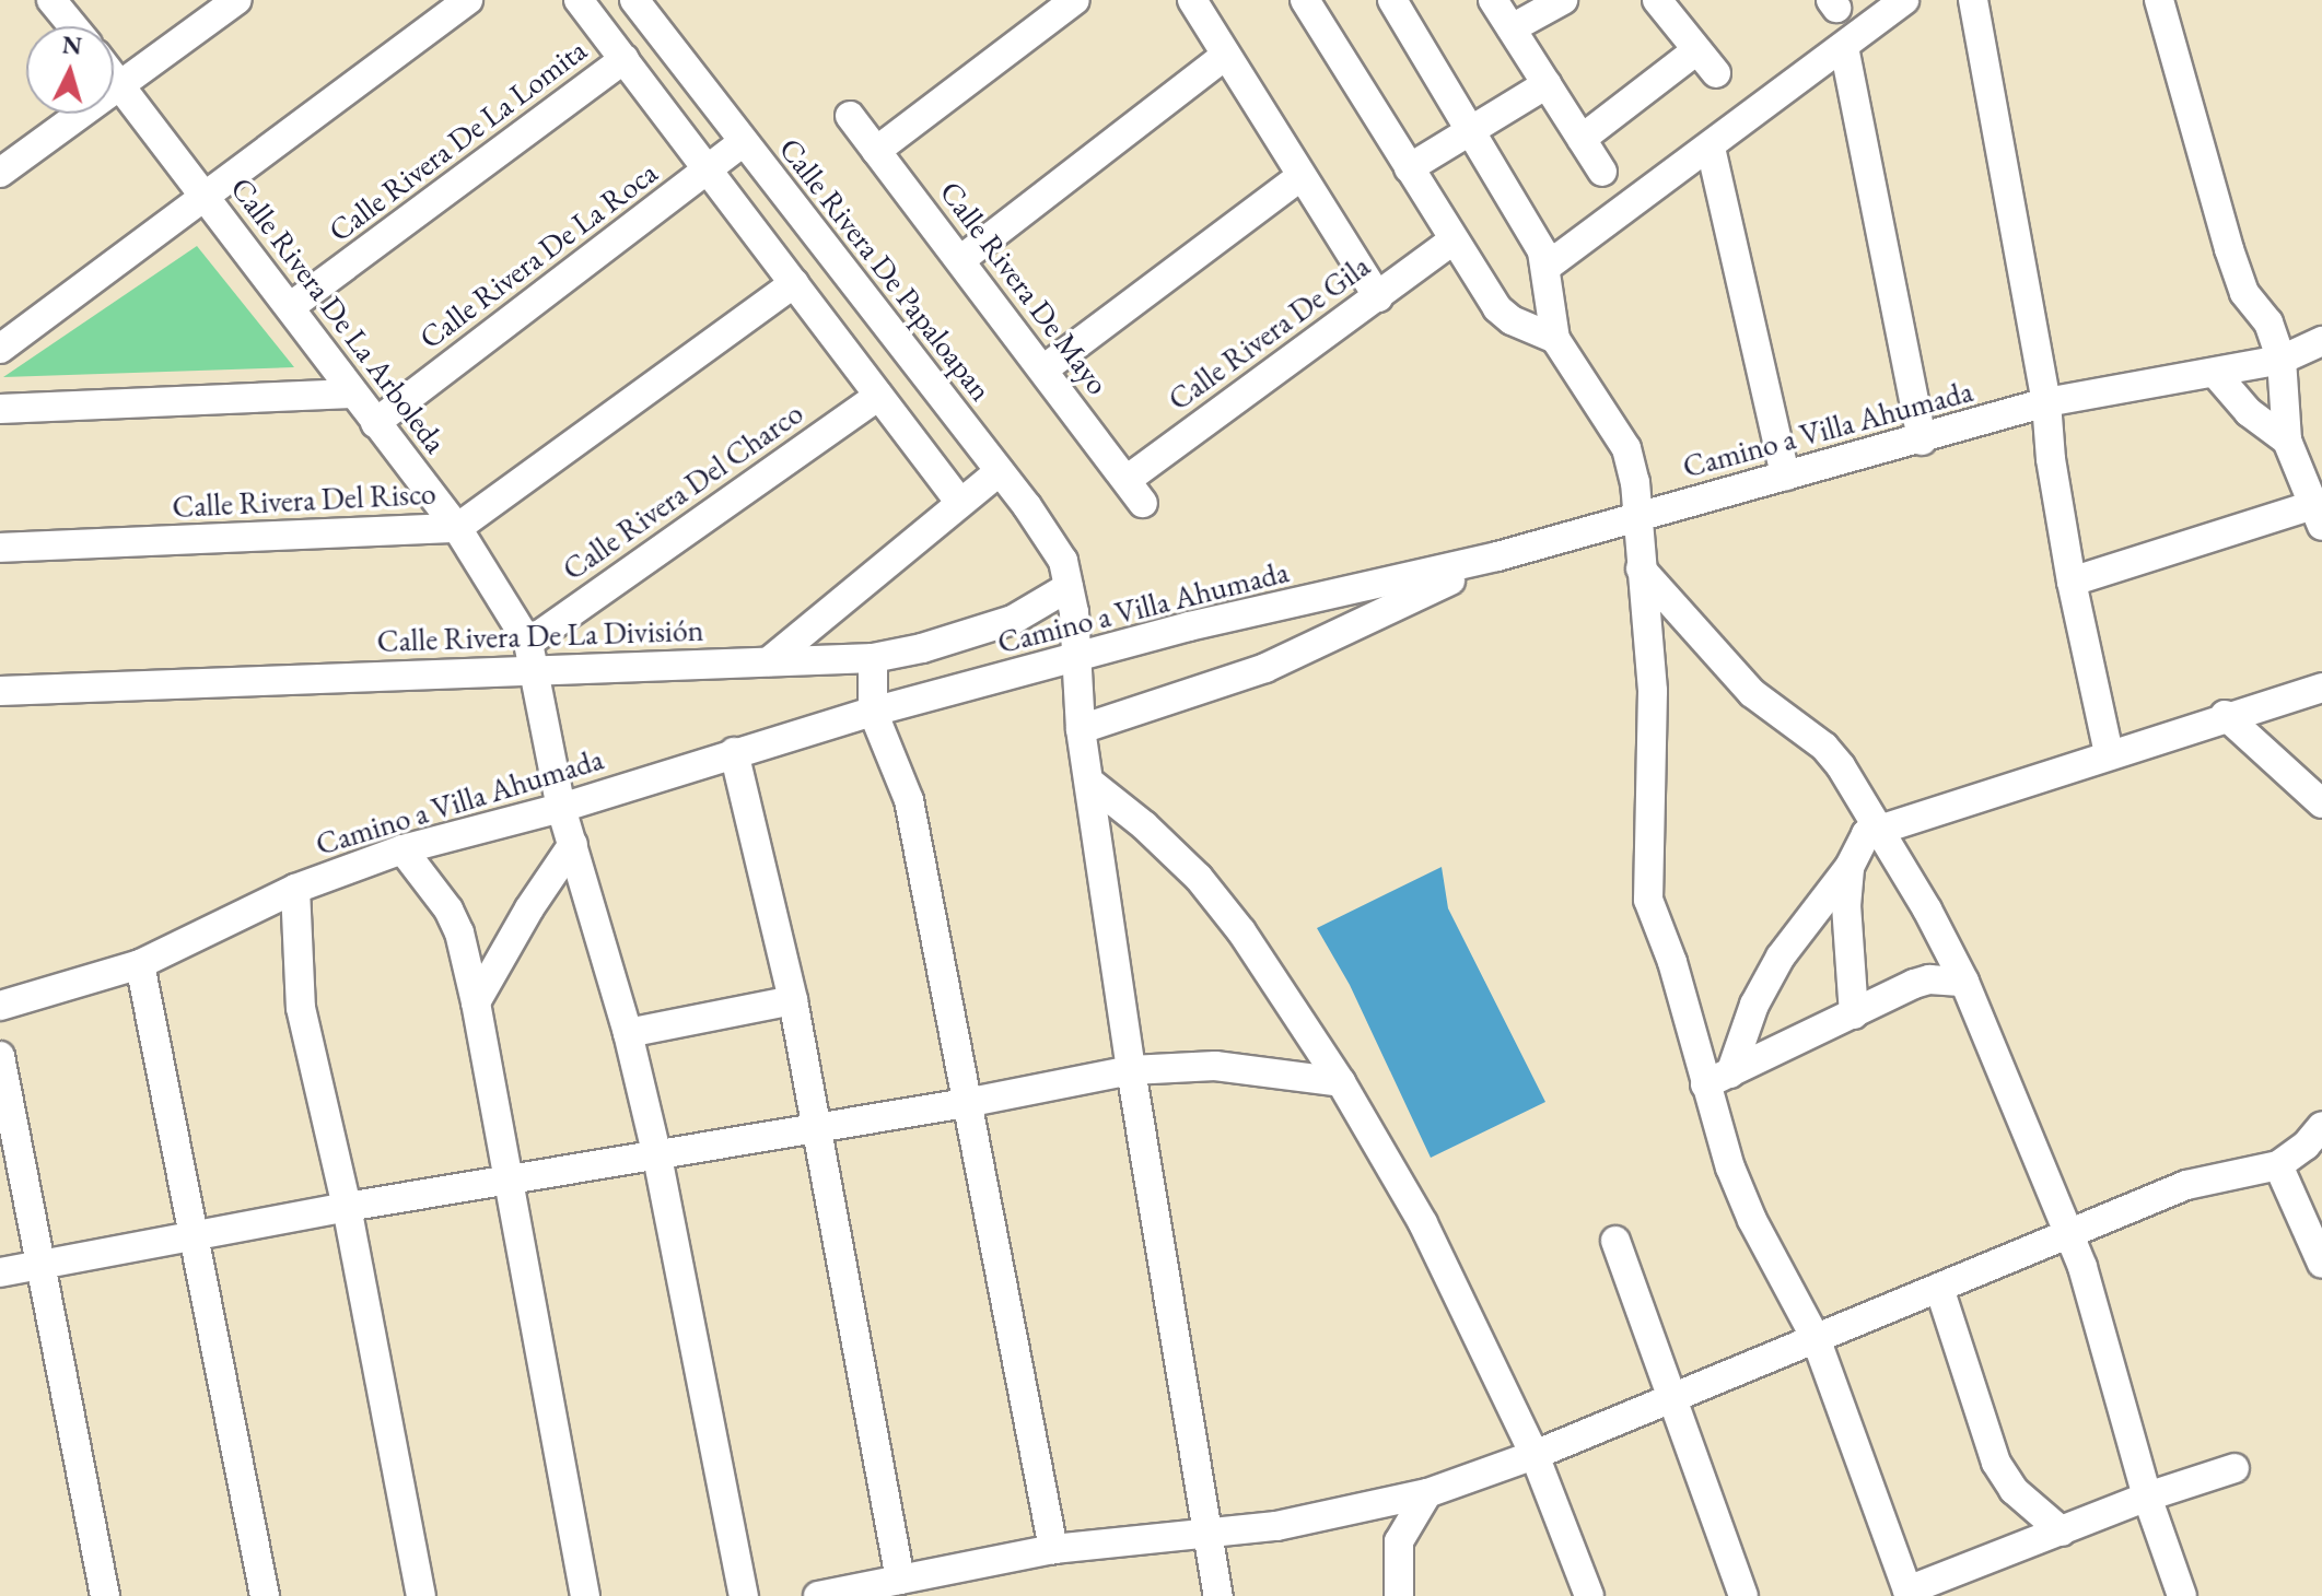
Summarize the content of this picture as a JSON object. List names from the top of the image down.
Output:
{
  "streets": {
    "street": [
      "Calle Rivera De La Lomita",
      "Calle Rivera De La Roca",
      "Calle Rivera De Papaloapan",
      "Calle Rivera De Mayo",
      "Calle Rivera De La Arboleda",
      "Calle Rivera De Gila",
      "Camino a Villa Ahumada",
      "Calle Rivera Del Charco",
      "Calle Rivera Del Risco",
      "Calle Rivera De La División"
    ]
  },
  "crossings": [
    ["Calle Rivera De La Lomita", "Calle Rivera De La Arboleda"],
    ["Calle Rivera De La Roca", "Calle Rivera De Papaloapan"],
    ["Calle Rivera De La Roca", "Calle Rivera De La Arboleda"],
    ["Calle Rivera De Papaloapan", "Camino a Villa Ahumada"],
    ["Calle Rivera De Papaloapan", "Calle Rivera De La División"],
    ["Calle Rivera De Mayo", "Calle Rivera De Gila"],
    ["Calle Rivera De La Arboleda", "Camino a Villa Ahumada"],
    ["Calle Rivera De La Arboleda", "Calle Rivera Del Charco"],
    ["Calle Rivera De La Arboleda", "Calle Rivera Del Risco"],
    ["Calle Rivera De La Arboleda", "Calle Rivera De La División"]
  ],
  "north": "top"
}
